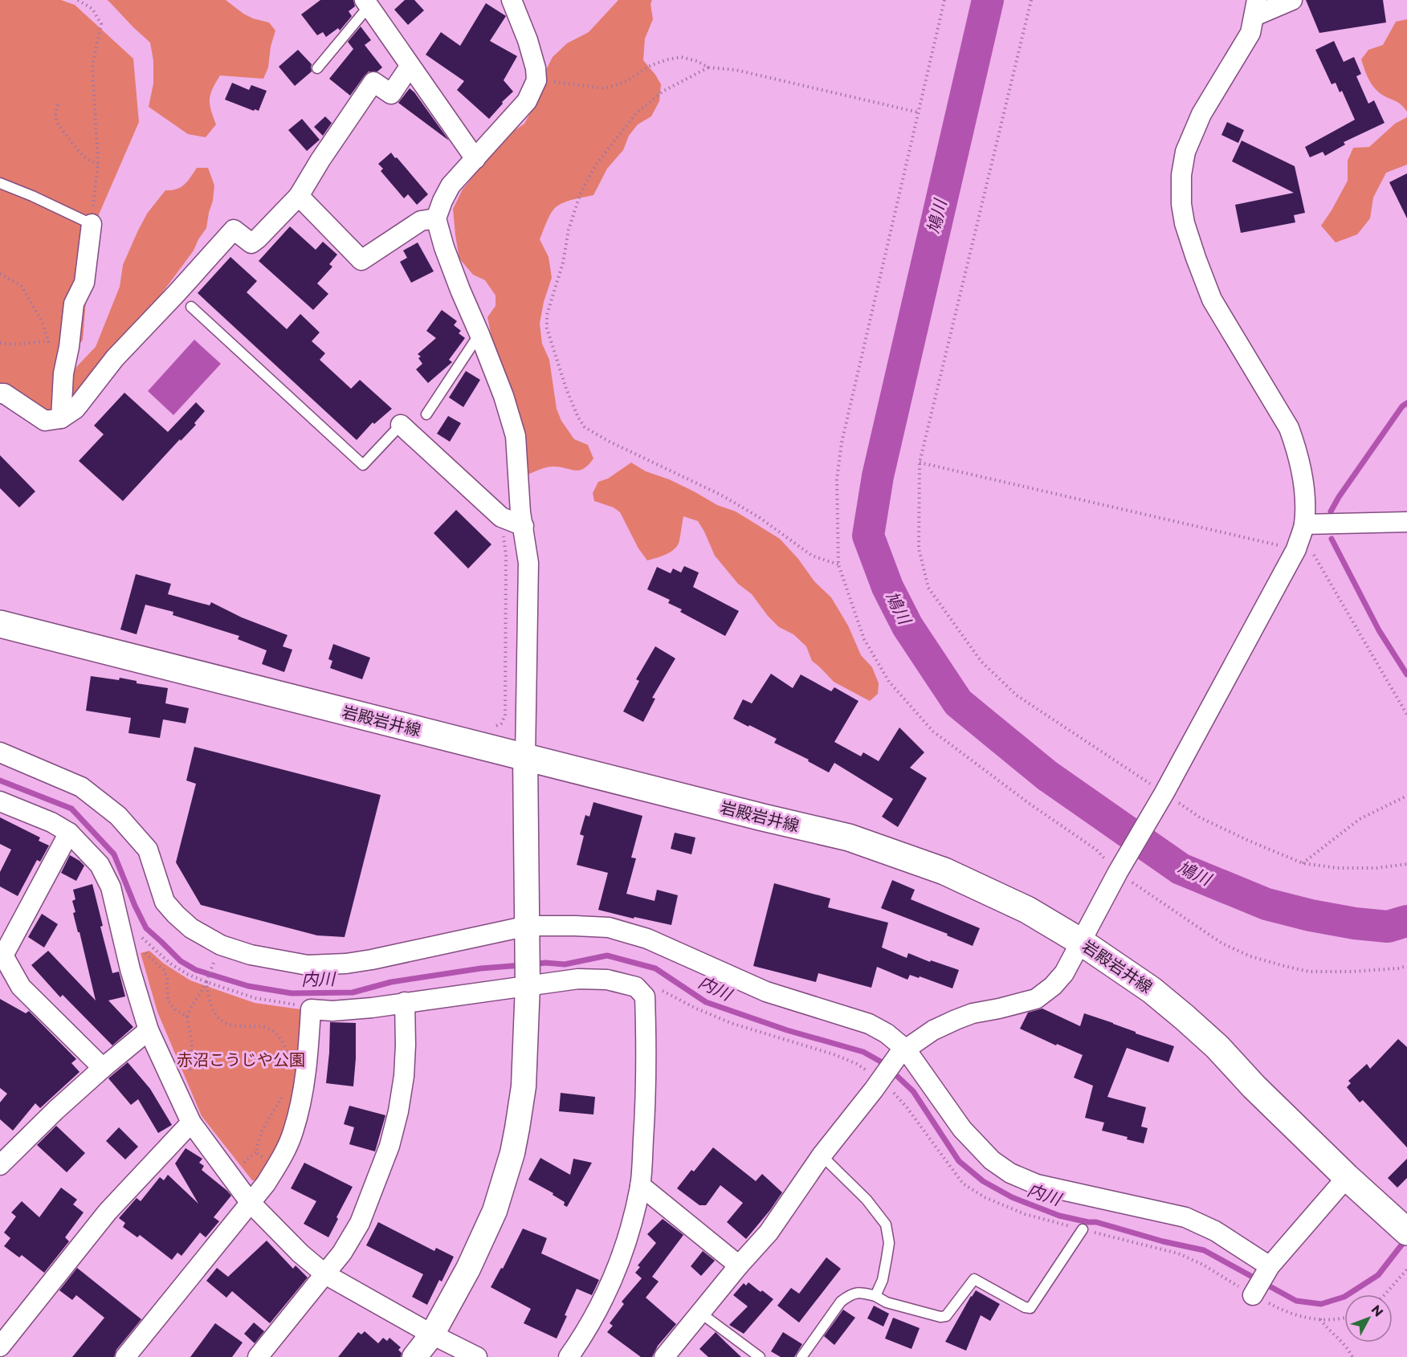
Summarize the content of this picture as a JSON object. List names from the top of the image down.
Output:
{
  "streets": {
    "main road": ["岩殿岩井線"]
  },
  "water": ["鳩川", "内川"],
  "parks": ["赤沼こうじや公園"],
  "north": "top right"
}
